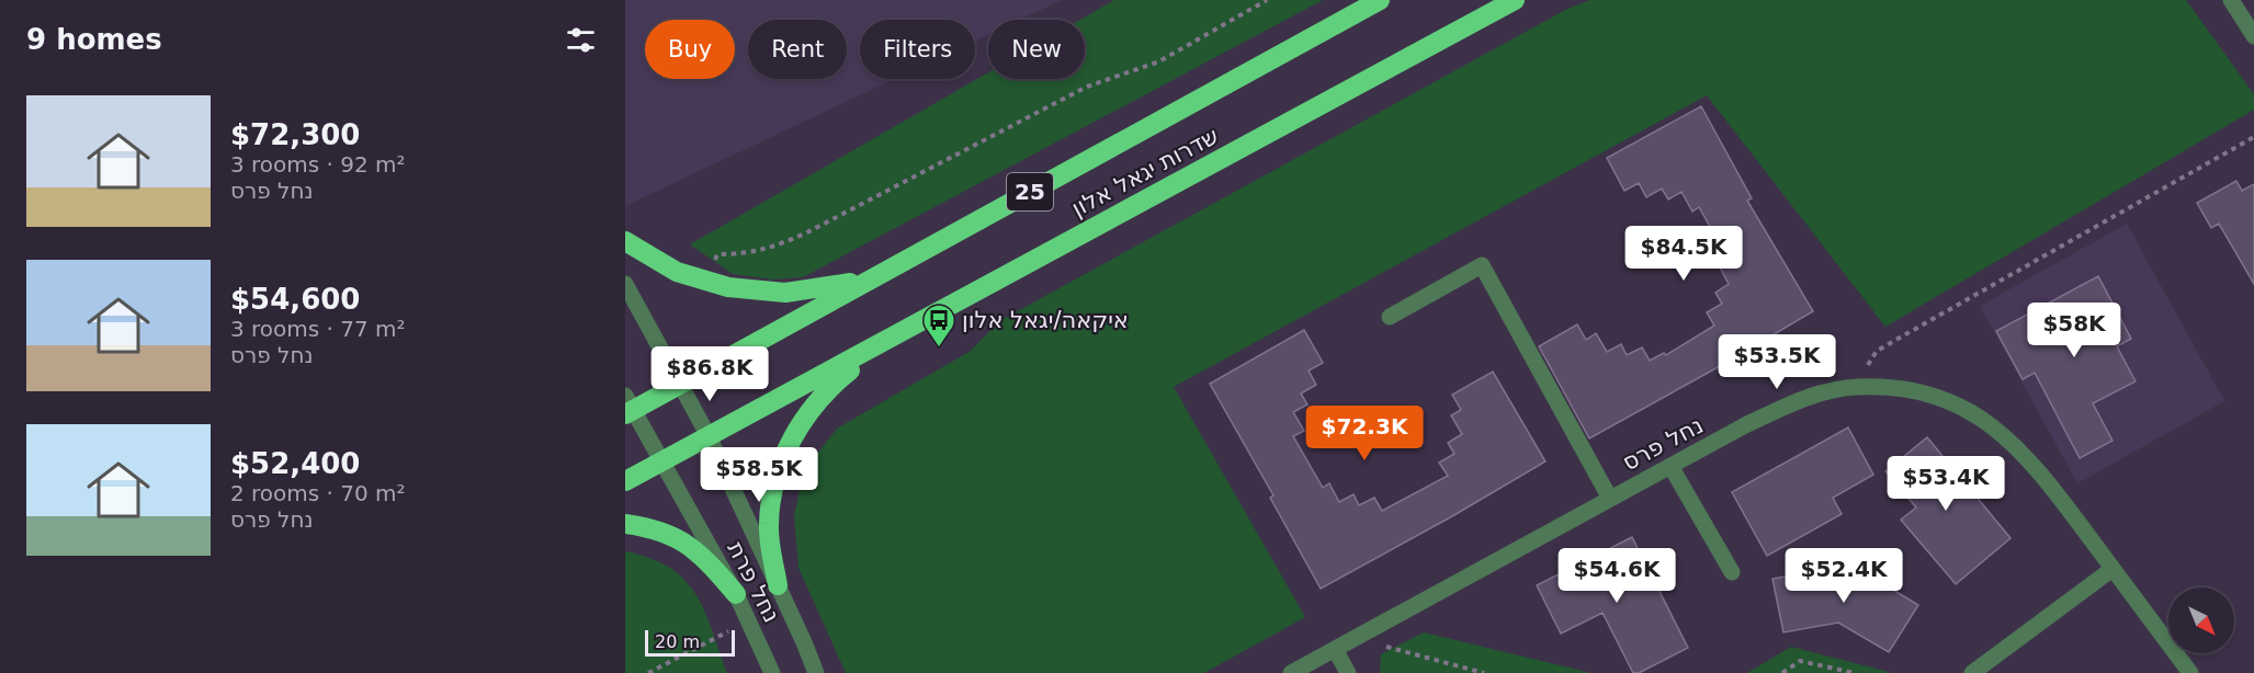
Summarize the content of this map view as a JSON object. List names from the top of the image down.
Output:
{
  "streets": {
    "highway": ["שדרות יגאל אלון", "25"],
    "street": ["נחל פרס", "נחל פרת"]
  },
  "crossings": [
    ["שדרות יגאל אלון", "נחל פרת"]
  ],
  "places": {
    "bus stop": ["איקאה/יגאל אלון"]
  },
  "scale_bar": "20 m",
  "north": "bottom right",
  "page": {
    "heading": "9 homes",
    "chip": [
      "Buy",
      "Rent",
      "Filters",
      "New"
    ],
    "list": [
      {
        "name": "$72,300",
        "note": "3 rooms · 92 m² · נחל פרס"
      },
      {
        "name": "$54,600",
        "note": "3 rooms · 77 m² · נחל פרס"
      },
      {
        "name": "$52,400",
        "note": "2 rooms · 70 m² · נחל פרס"
      }
    ],
    "price": [
      "$84.5K",
      "$58K",
      "$53.5K",
      "$86.8K",
      "$72.3K",
      "$58.5K",
      "$53.4K",
      "$54.6K",
      "$52.4K"
    ],
    "scale": "20 m"
  }
}
